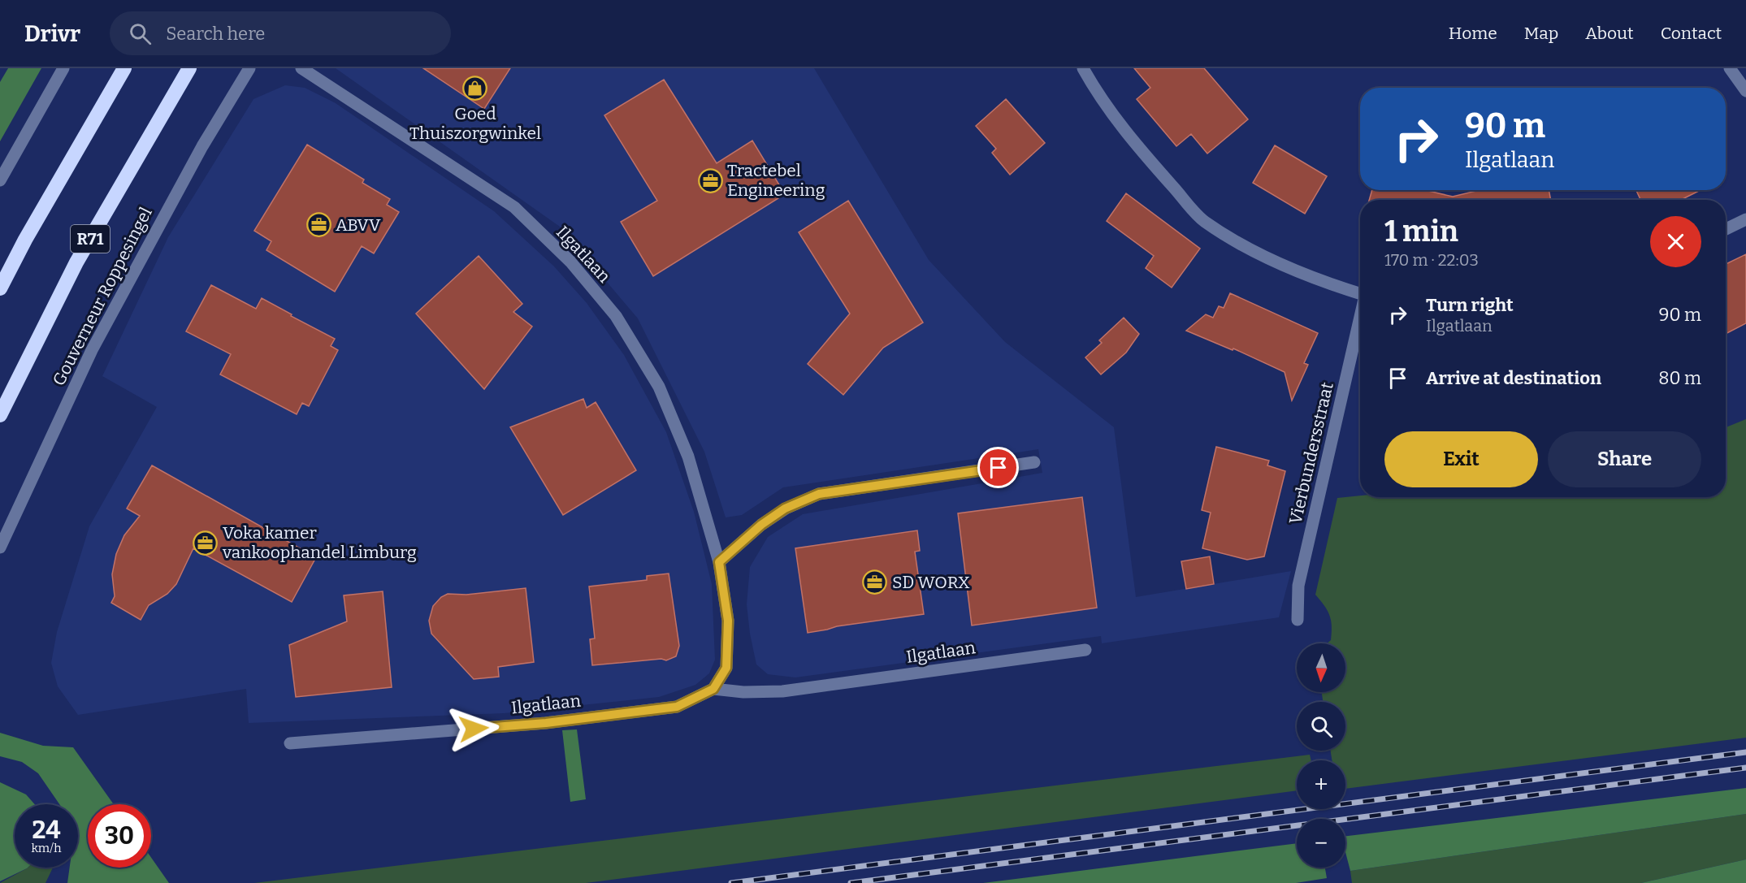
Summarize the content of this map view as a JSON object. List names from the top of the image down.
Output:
{
  "streets": {
    "highway": ["R71", "Gouverneur Roppesingel"],
    "street": ["Ilgatlaan", "Vierbundersstraat"]
  },
  "places": {
    "shop": ["Goed Thuiszorgwinkel"],
    "office": [
      "Tractebel Engineering",
      "ABVV",
      "Voka kamer vankoophandel Limburg",
      "SD WORX"
    ]
  },
  "north": "bottom",
  "page": {
    "header": "Drivr",
    "search": "Search here",
    "nav": [
      "Home",
      "Map",
      "About",
      "Contact"
    ],
    "turn": ["90 m", "Ilgatlaan"],
    "heading": ["1 min", "170 m · 22:03"],
    "list": [
      {
        "name": "Turn right",
        "note": "Ilgatlaan",
        "value": "90 m"
      },
      {
        "name": "Arrive at destination",
        "value": "80 m"
      }
    ],
    "buttons": ["Exit", "Share"],
    "map_buttons": ["+", "−"],
    "speed": "24 km/h",
    "limit": "30"
  }
}
